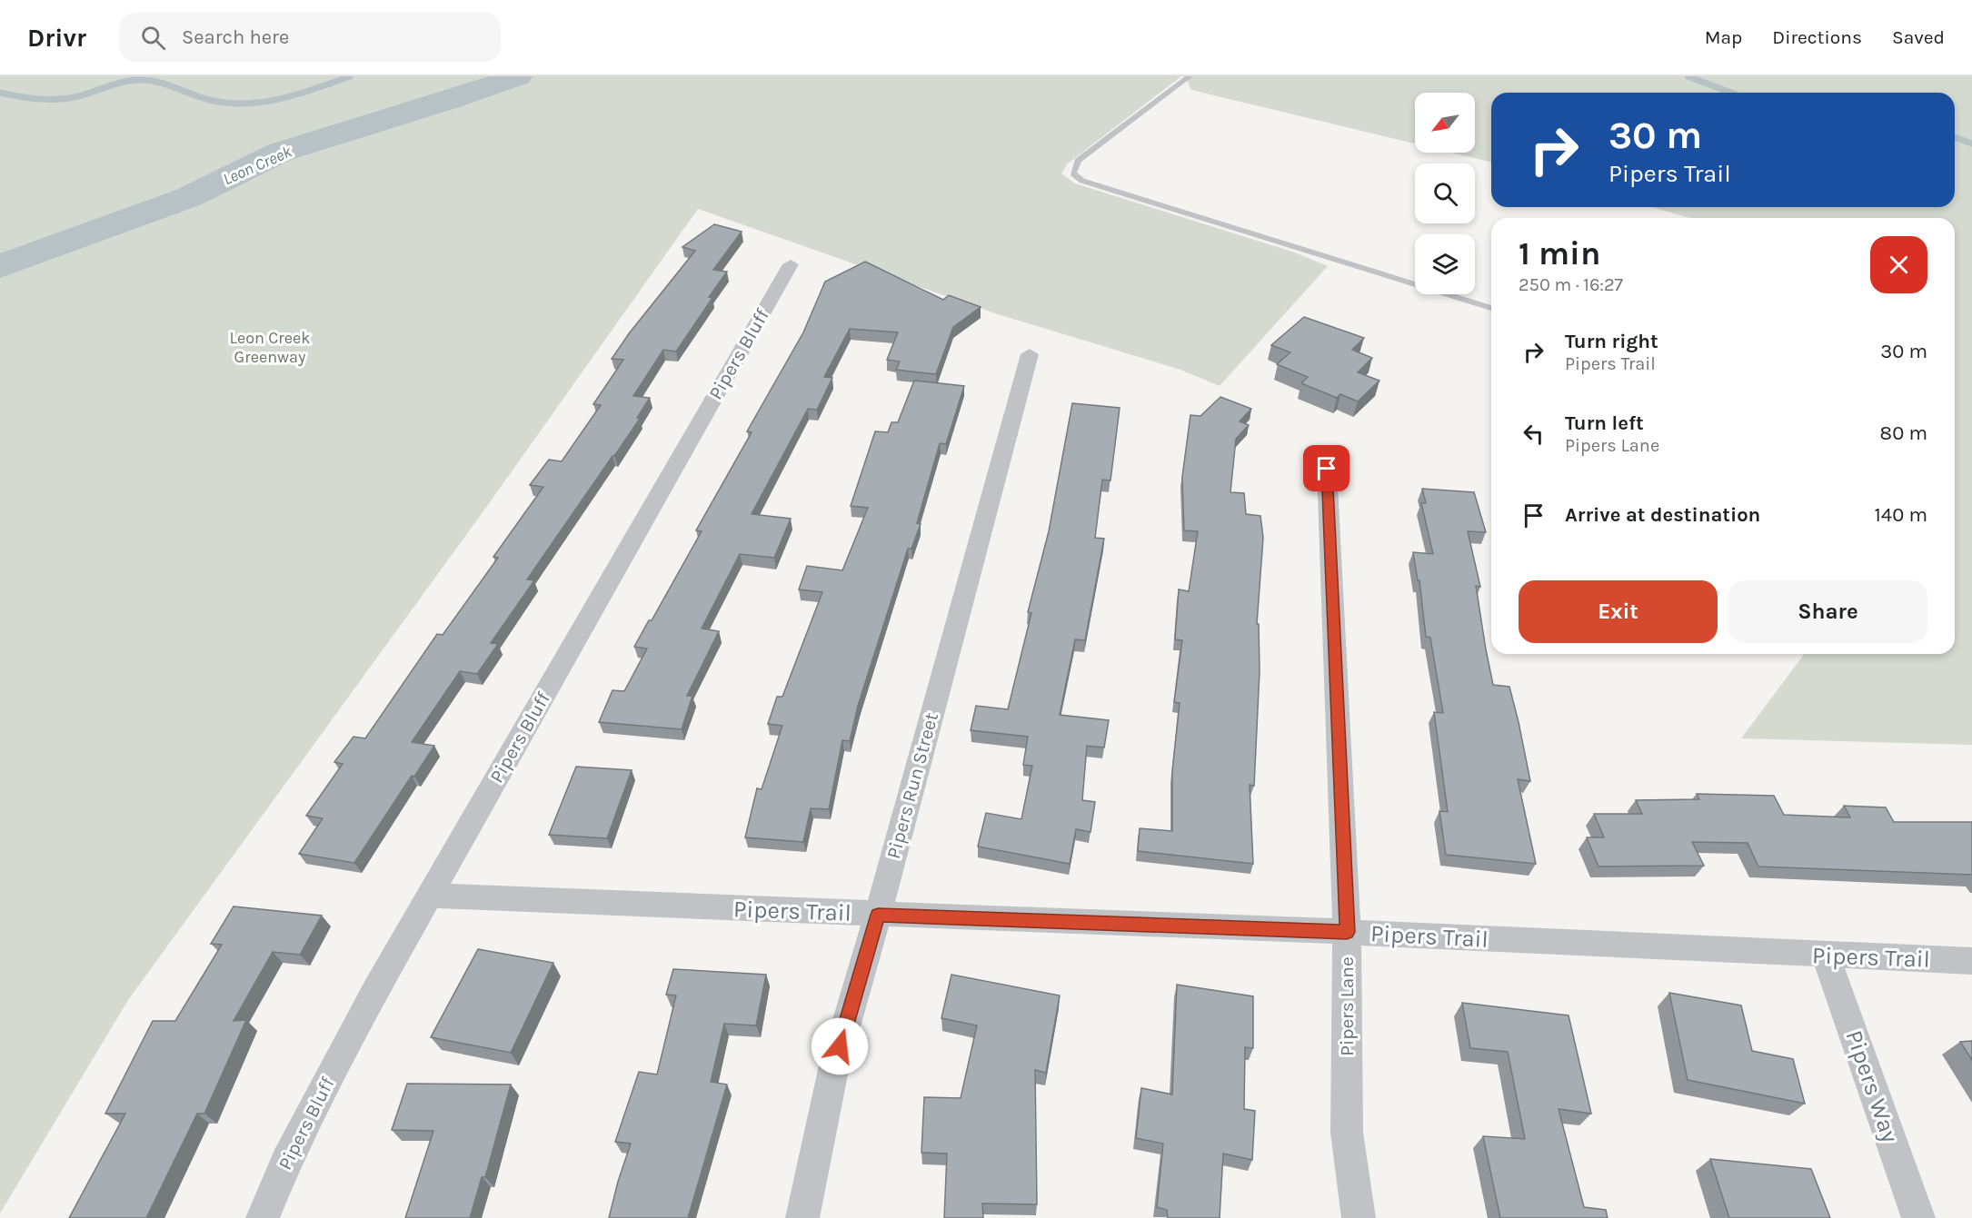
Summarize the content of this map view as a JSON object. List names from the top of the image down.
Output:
{
  "streets": {
    "street": [
      "Pipers Bluff",
      "Pipers Run Street",
      "Pipers Trail",
      "Pipers Lane",
      "Pipers Way"
    ]
  },
  "crossings": [
    ["Pipers Bluff", "Pipers Trail"],
    ["Pipers Run Street", "Pipers Trail"],
    ["Pipers Trail", "Pipers Lane"],
    ["Pipers Trail", "Pipers Way"]
  ],
  "water": ["Leon Creek"],
  "parks": ["Leon Creek Greenway"],
  "north": "bottom left",
  "page": {
    "header": "Drivr",
    "search": "Search here",
    "nav": ["Map", "Directions", "Saved"],
    "turn": ["30 m", "Pipers Trail"],
    "heading": ["1 min", "250 m · 16:27"],
    "list": [
      {
        "name": "Turn right",
        "note": "Pipers Trail",
        "value": "30 m"
      },
      {
        "name": "Turn left",
        "note": "Pipers Lane",
        "value": "80 m"
      },
      {
        "name": "Arrive at destination",
        "value": "140 m"
      }
    ],
    "buttons": ["Exit", "Share"]
  }
}
